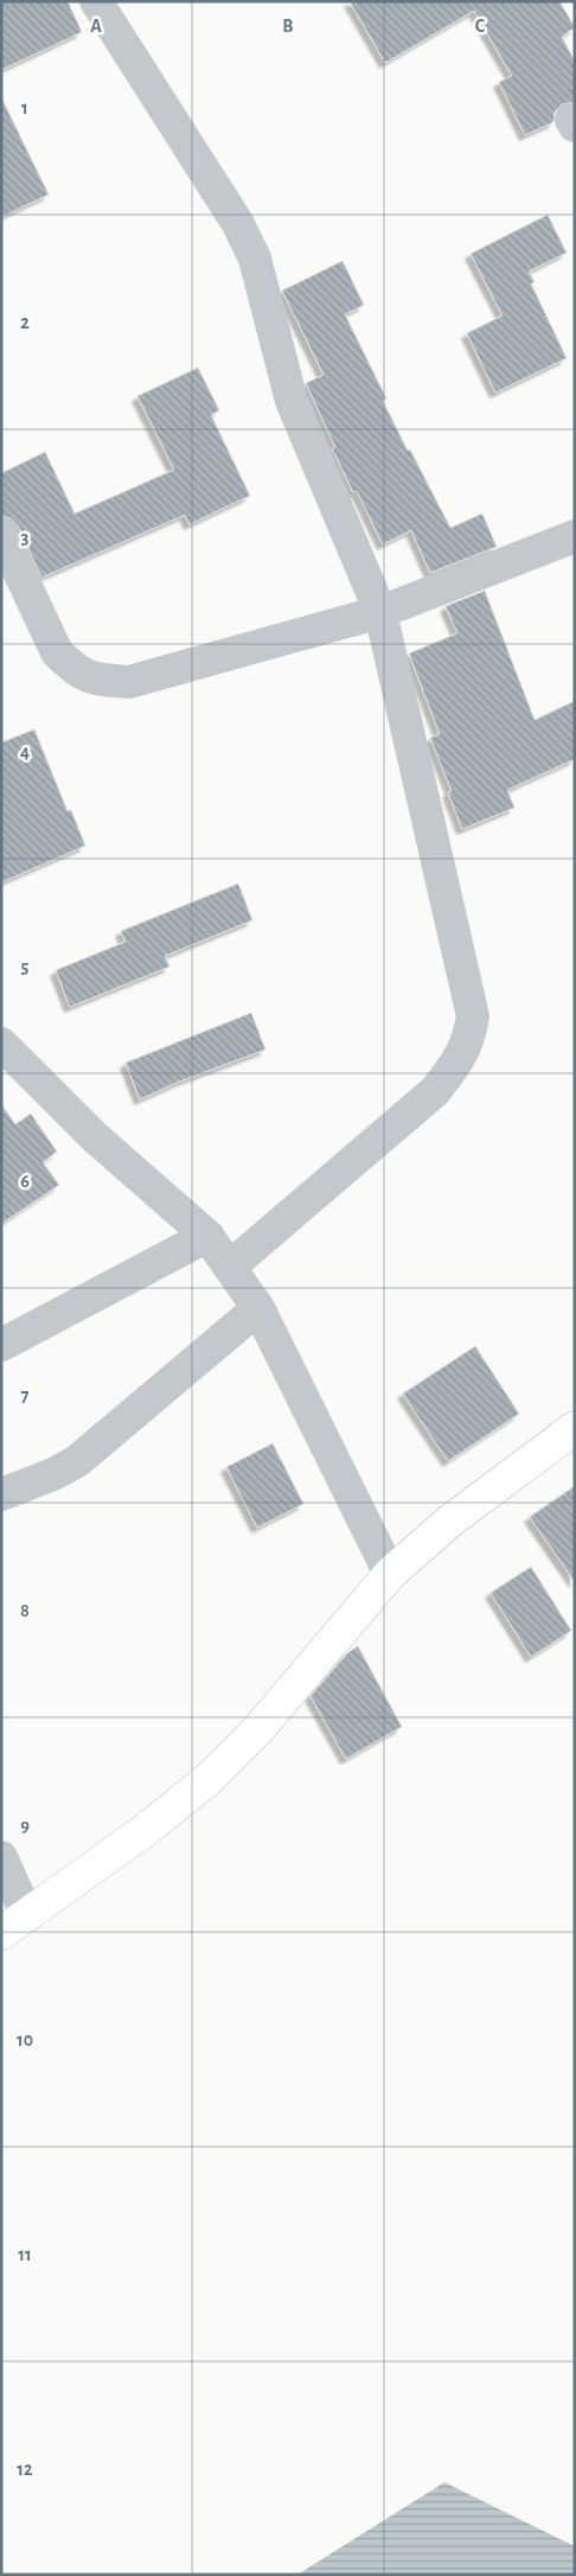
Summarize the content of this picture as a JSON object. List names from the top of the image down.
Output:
{
  "grid": {
    "columns": ["A", "B", "C"],
    "rows": [
      "1",
      "2",
      "3",
      "4",
      "5",
      "6",
      "7",
      "8",
      "9",
      "10",
      "11",
      "12"
    ]
  }
}
